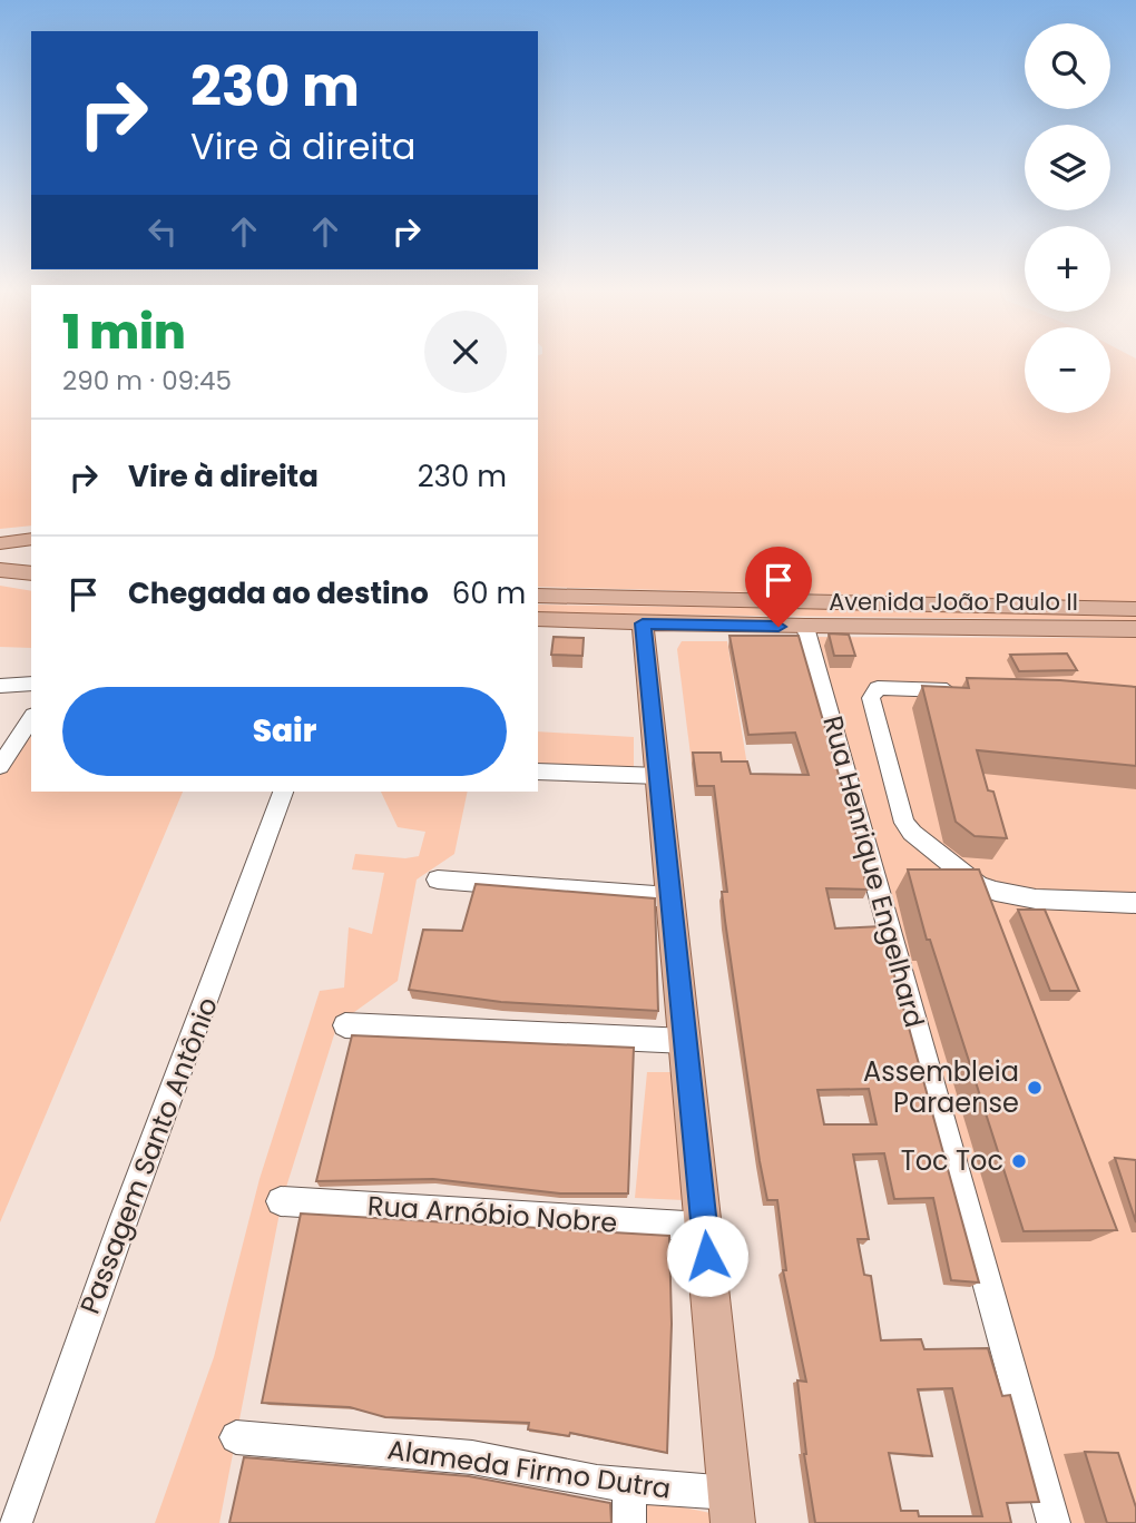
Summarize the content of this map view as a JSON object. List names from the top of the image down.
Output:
{
  "streets": {
    "main road": ["Avenida João Paulo II"],
    "street": [
      "Rua Henrique Engelhard",
      "Passagem Santo Antônio",
      "Rua Arnóbio Nobre",
      "Alameda Firmo Dutra"
    ]
  },
  "crossings": [
    ["Avenida João Paulo II", "Rua Henrique Engelhard"]
  ],
  "places": ["Assembleia Paraense", "Toc Toc"],
  "page": {
    "map_buttons": ["+", "−"],
    "turn": ["230 m", "Vire à direita"],
    "heading": ["1 min", "290 m · 09:45"],
    "list": [
      {
        "name": "Vire à direita",
        "value": "230 m"
      },
      {
        "name": "Chegada ao destino",
        "value": "60 m"
      }
    ],
    "buttons": "Sair"
  }
}
